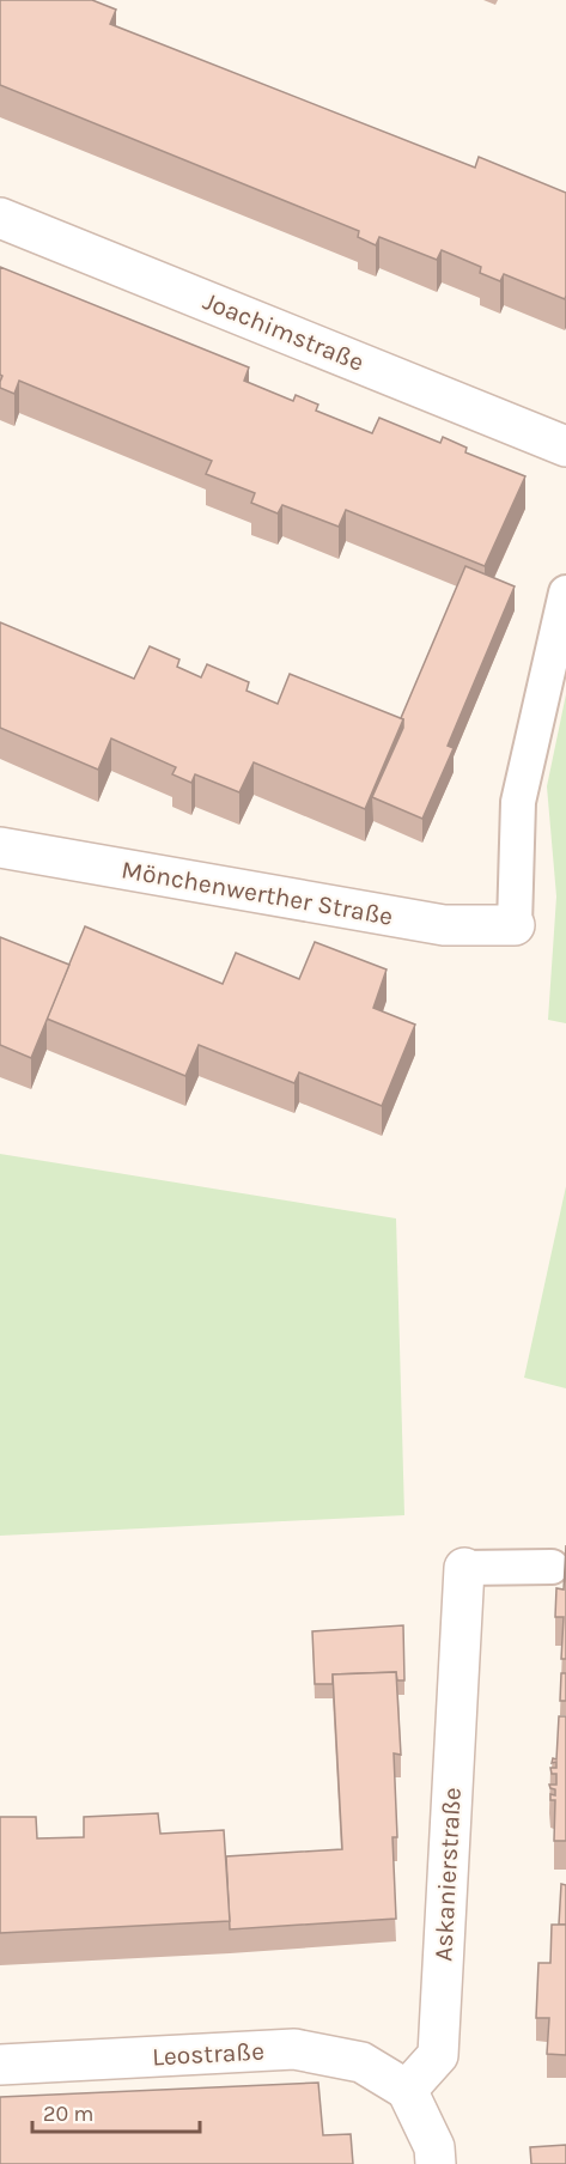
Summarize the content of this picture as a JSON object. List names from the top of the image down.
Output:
{
  "streets": {
    "street": [
      "Joachimstraße",
      "Mönchenwerther Straße",
      "Askanierstraße",
      "Leostraße"
    ]
  },
  "crossings": [
    ["Askanierstraße", "Leostraße"]
  ],
  "scale_bar": "20 m"
}
